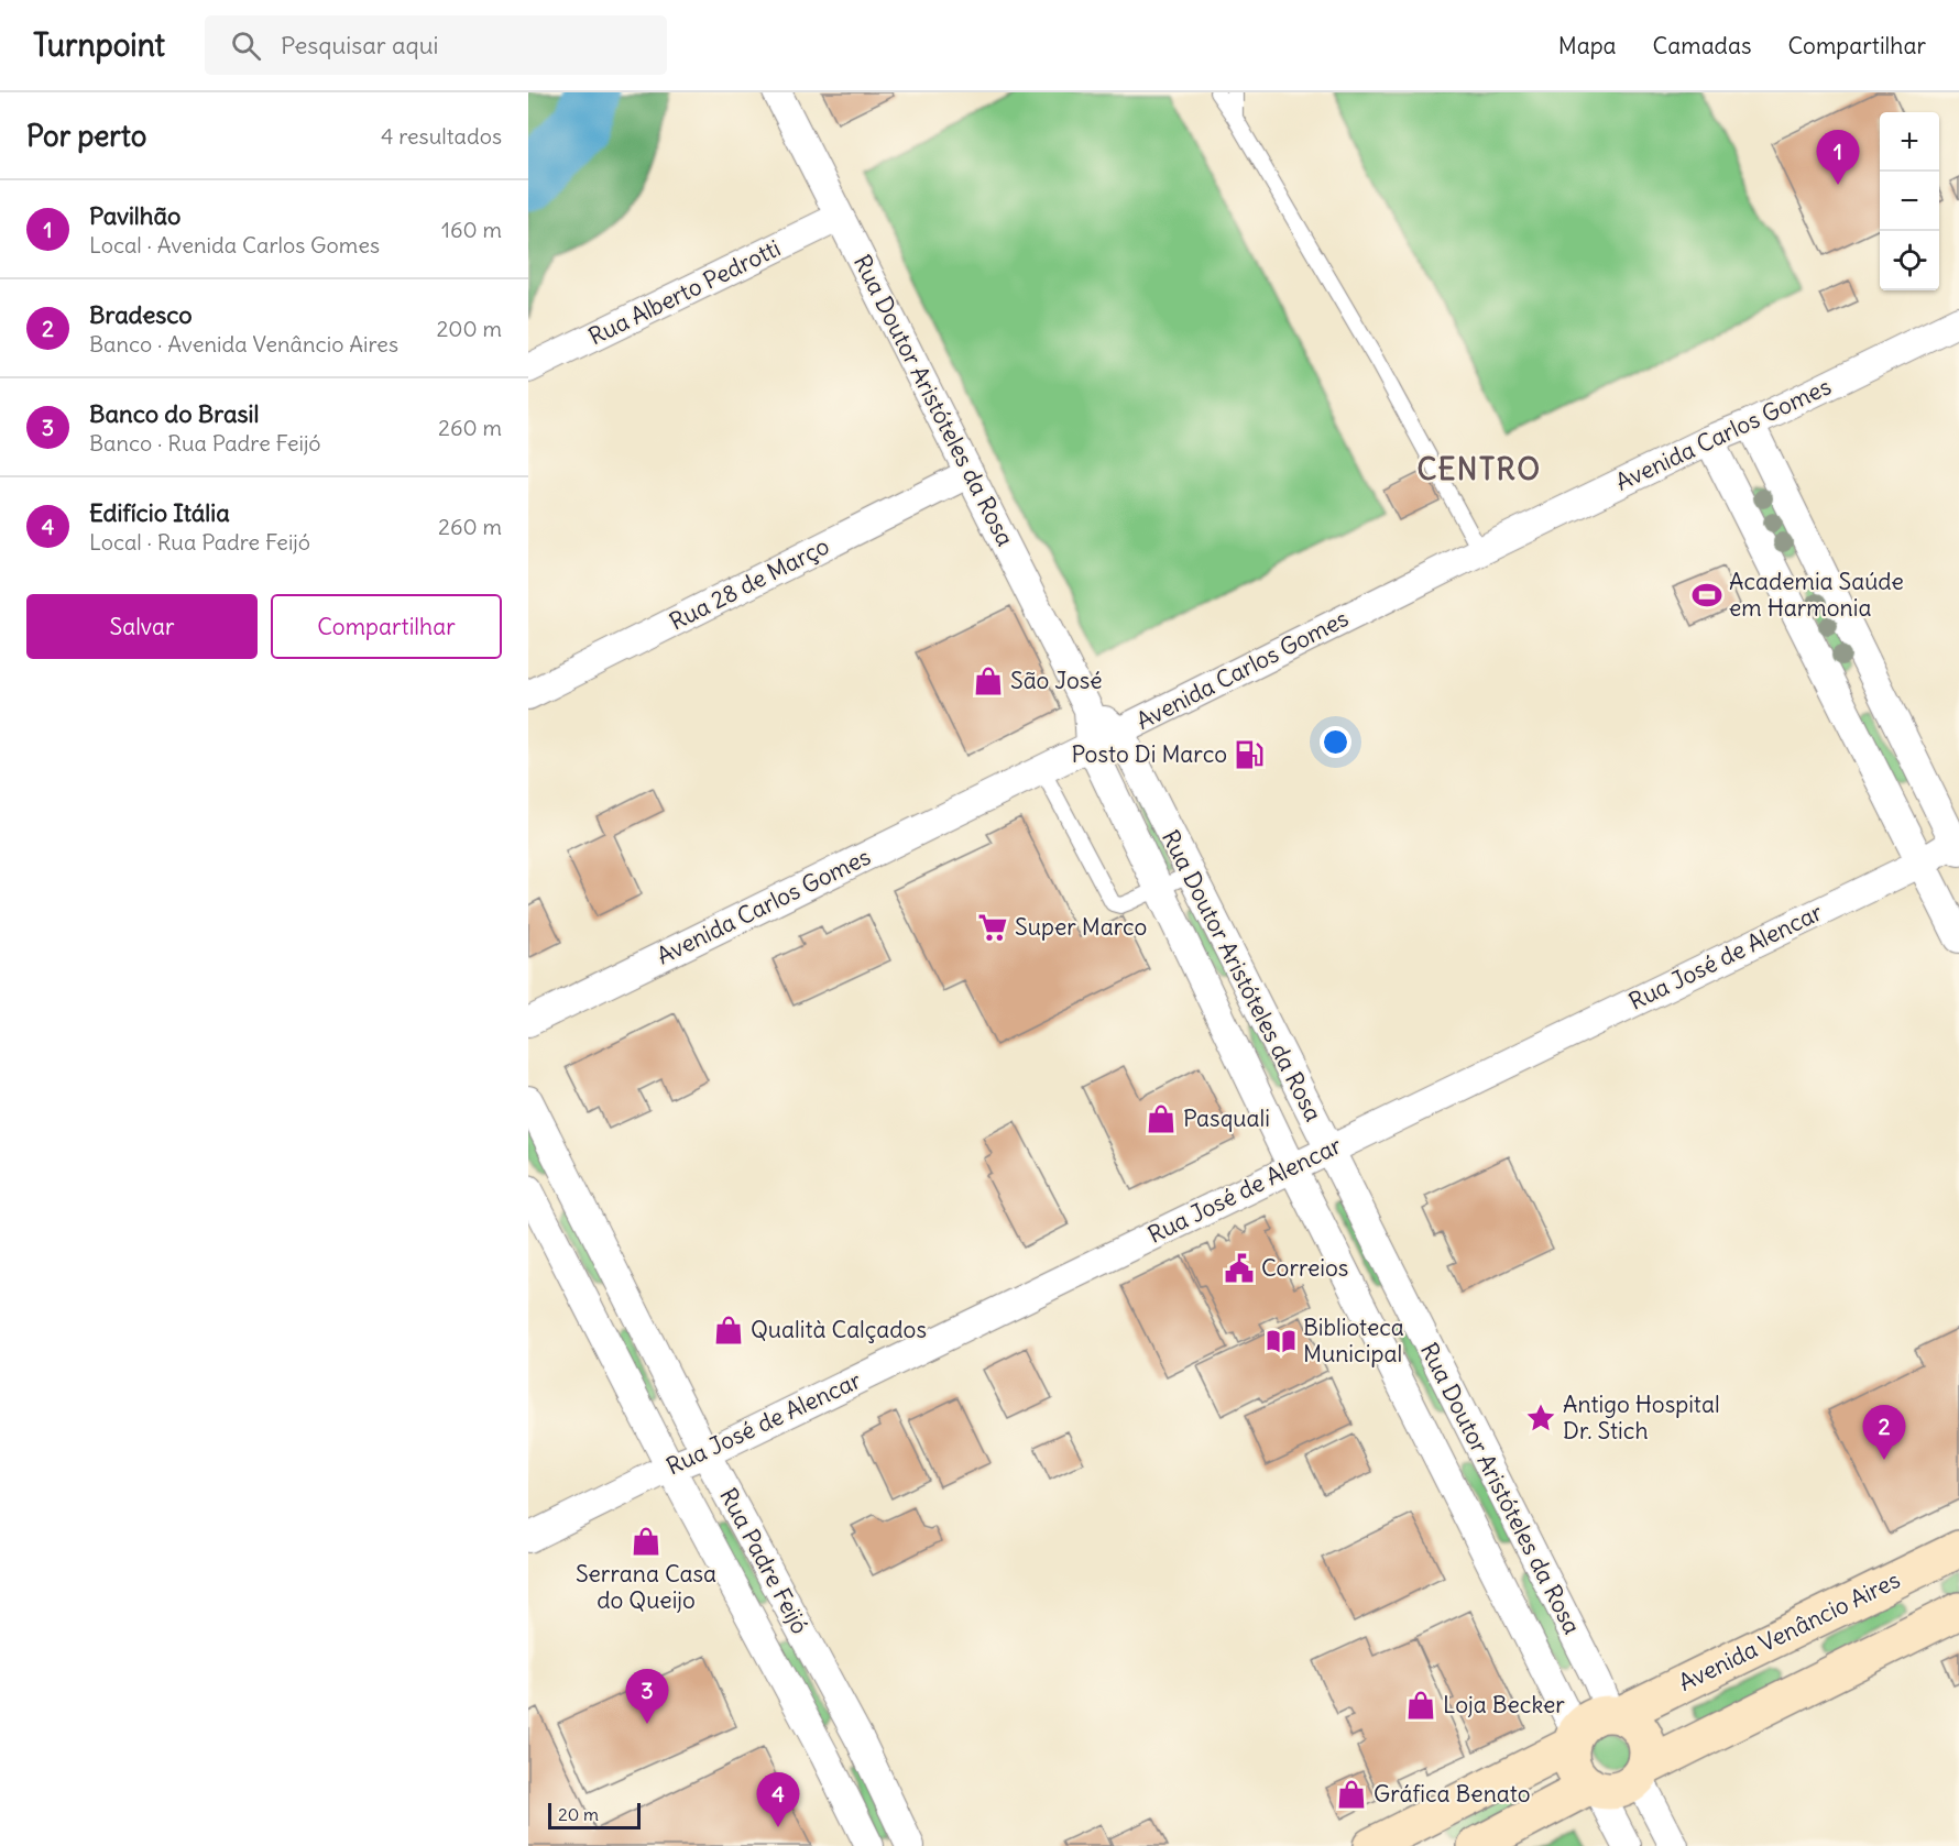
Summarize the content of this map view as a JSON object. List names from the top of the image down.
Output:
{
  "streets": {
    "main road": ["Avenida Venâncio Aires"],
    "street": [
      "Rua Alberto Pedrotti",
      "Rua Doutor Aristóteles da Rosa",
      "Avenida Carlos Gomes",
      "Rua 28 de Março",
      "Rua José de Alencar",
      "Rua Padre Feijó"
    ]
  },
  "crossings": [
    ["Rua Alberto Pedrotti", "Rua Doutor Aristóteles da Rosa"],
    ["Rua Doutor Aristóteles da Rosa", "Avenida Carlos Gomes"],
    ["Rua Doutor Aristóteles da Rosa", "Rua 28 de Março"],
    ["Rua Doutor Aristóteles da Rosa", "Rua José de Alencar"],
    ["Rua Doutor Aristóteles da Rosa", "Avenida Venâncio Aires"],
    ["Rua José de Alencar", "Rua Padre Feijó"]
  ],
  "districts": ["CENTRO"],
  "places": {
    "sports": ["Academia Saúde em Harmonia"],
    "shop": [
      "São José",
      "Pasquali",
      "Qualità Calçados",
      "Serrana Casa do Queijo",
      "Loja Becker",
      "Gráfica Benato"
    ],
    "fuel station": ["Posto Di Marco"],
    "supermarket": ["Super Marco"],
    "public building": ["Correios"],
    "library": ["Biblioteca Municipal"],
    "place": ["Antigo Hospital Dr. Stich"]
  },
  "scale_bar": "20 m",
  "page": {
    "header": "Turnpoint",
    "search": "Pesquisar aqui",
    "nav": ["Mapa", "Camadas", "Compartilhar"],
    "heading": ["Por perto", "4 resultados"],
    "map_buttons": ["+", "−"],
    "pins": [
      "1",
      "2",
      "3",
      "4"
    ],
    "list": [
      {
        "mark": "1",
        "name": "Pavilhão",
        "note": "Local · Avenida Carlos Gomes",
        "value": "160 m"
      },
      {
        "mark": "2",
        "name": "Bradesco",
        "note": "Banco · Avenida Venâncio Aires",
        "value": "200 m"
      },
      {
        "mark": "3",
        "name": "Banco do Brasil",
        "note": "Banco · Rua Padre Feijó",
        "value": "260 m"
      },
      {
        "mark": "4",
        "name": "Edifício Itália",
        "note": "Local · Rua Padre Feijó",
        "value": "260 m"
      }
    ],
    "buttons": ["Salvar", "Compartilhar"],
    "scale": "20 m"
  }
}
